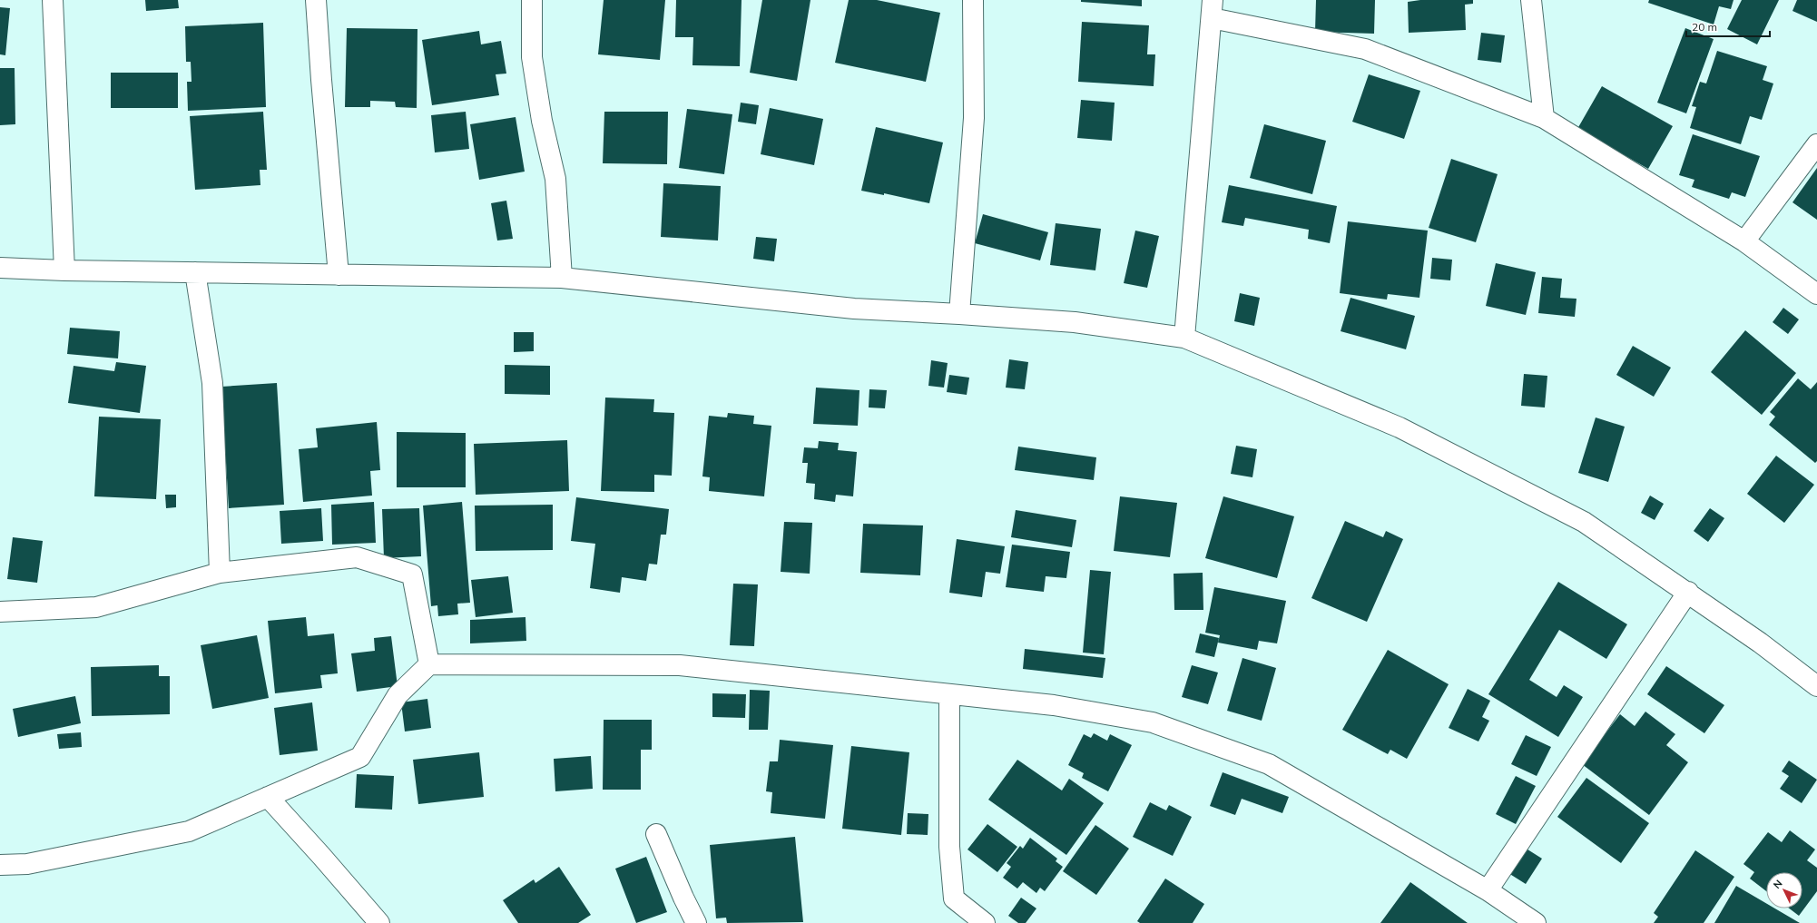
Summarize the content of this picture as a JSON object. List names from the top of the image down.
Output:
{
  "scale_bar": "20 m",
  "north": "top left"
}
